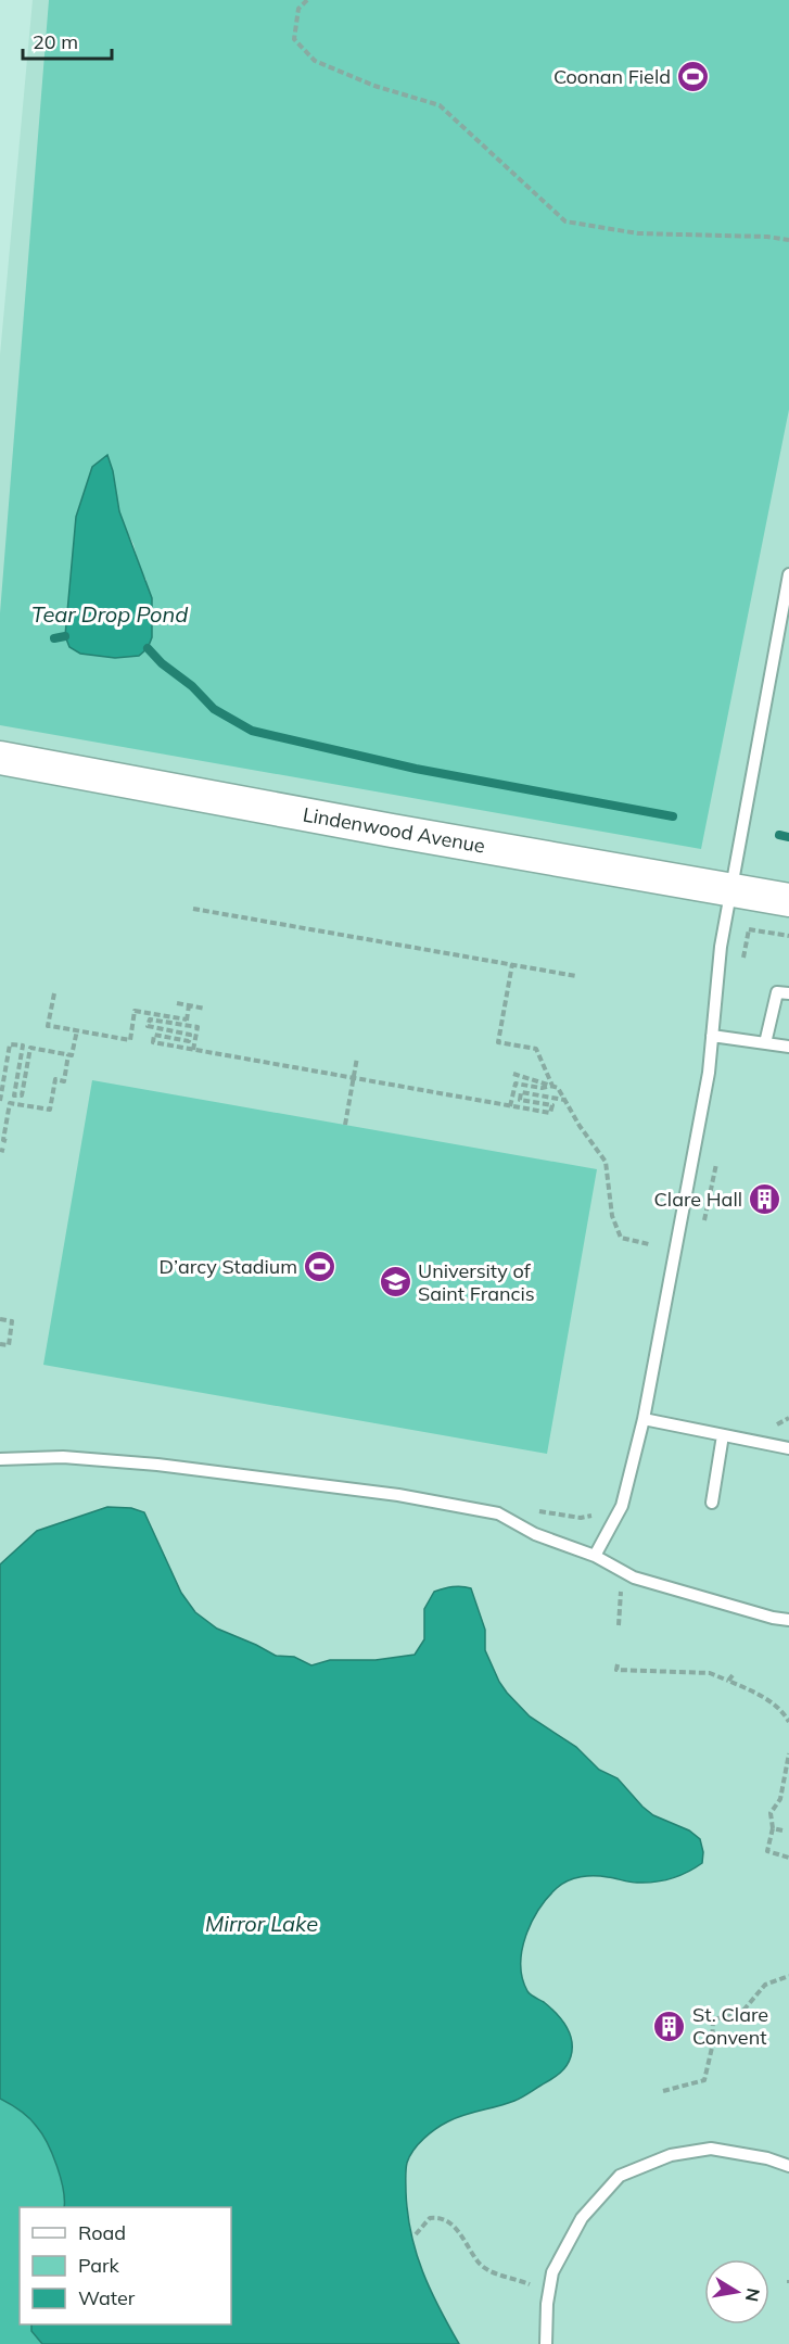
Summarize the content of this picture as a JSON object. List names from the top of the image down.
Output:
{
  "streets": {
    "street": ["Lindenwood Avenue"]
  },
  "water": ["Tear Drop Pond", "Mirror Lake"],
  "places": {
    "sports": ["Coonan Field", "D’arcy Stadium"],
    "building": ["Clare Hall", "St. Clare Convent"],
    "school or university": ["University of Saint Francis"]
  },
  "legend": ["Road", "Park", "Water"],
  "scale_bar": "20 m",
  "north": "right"
}
